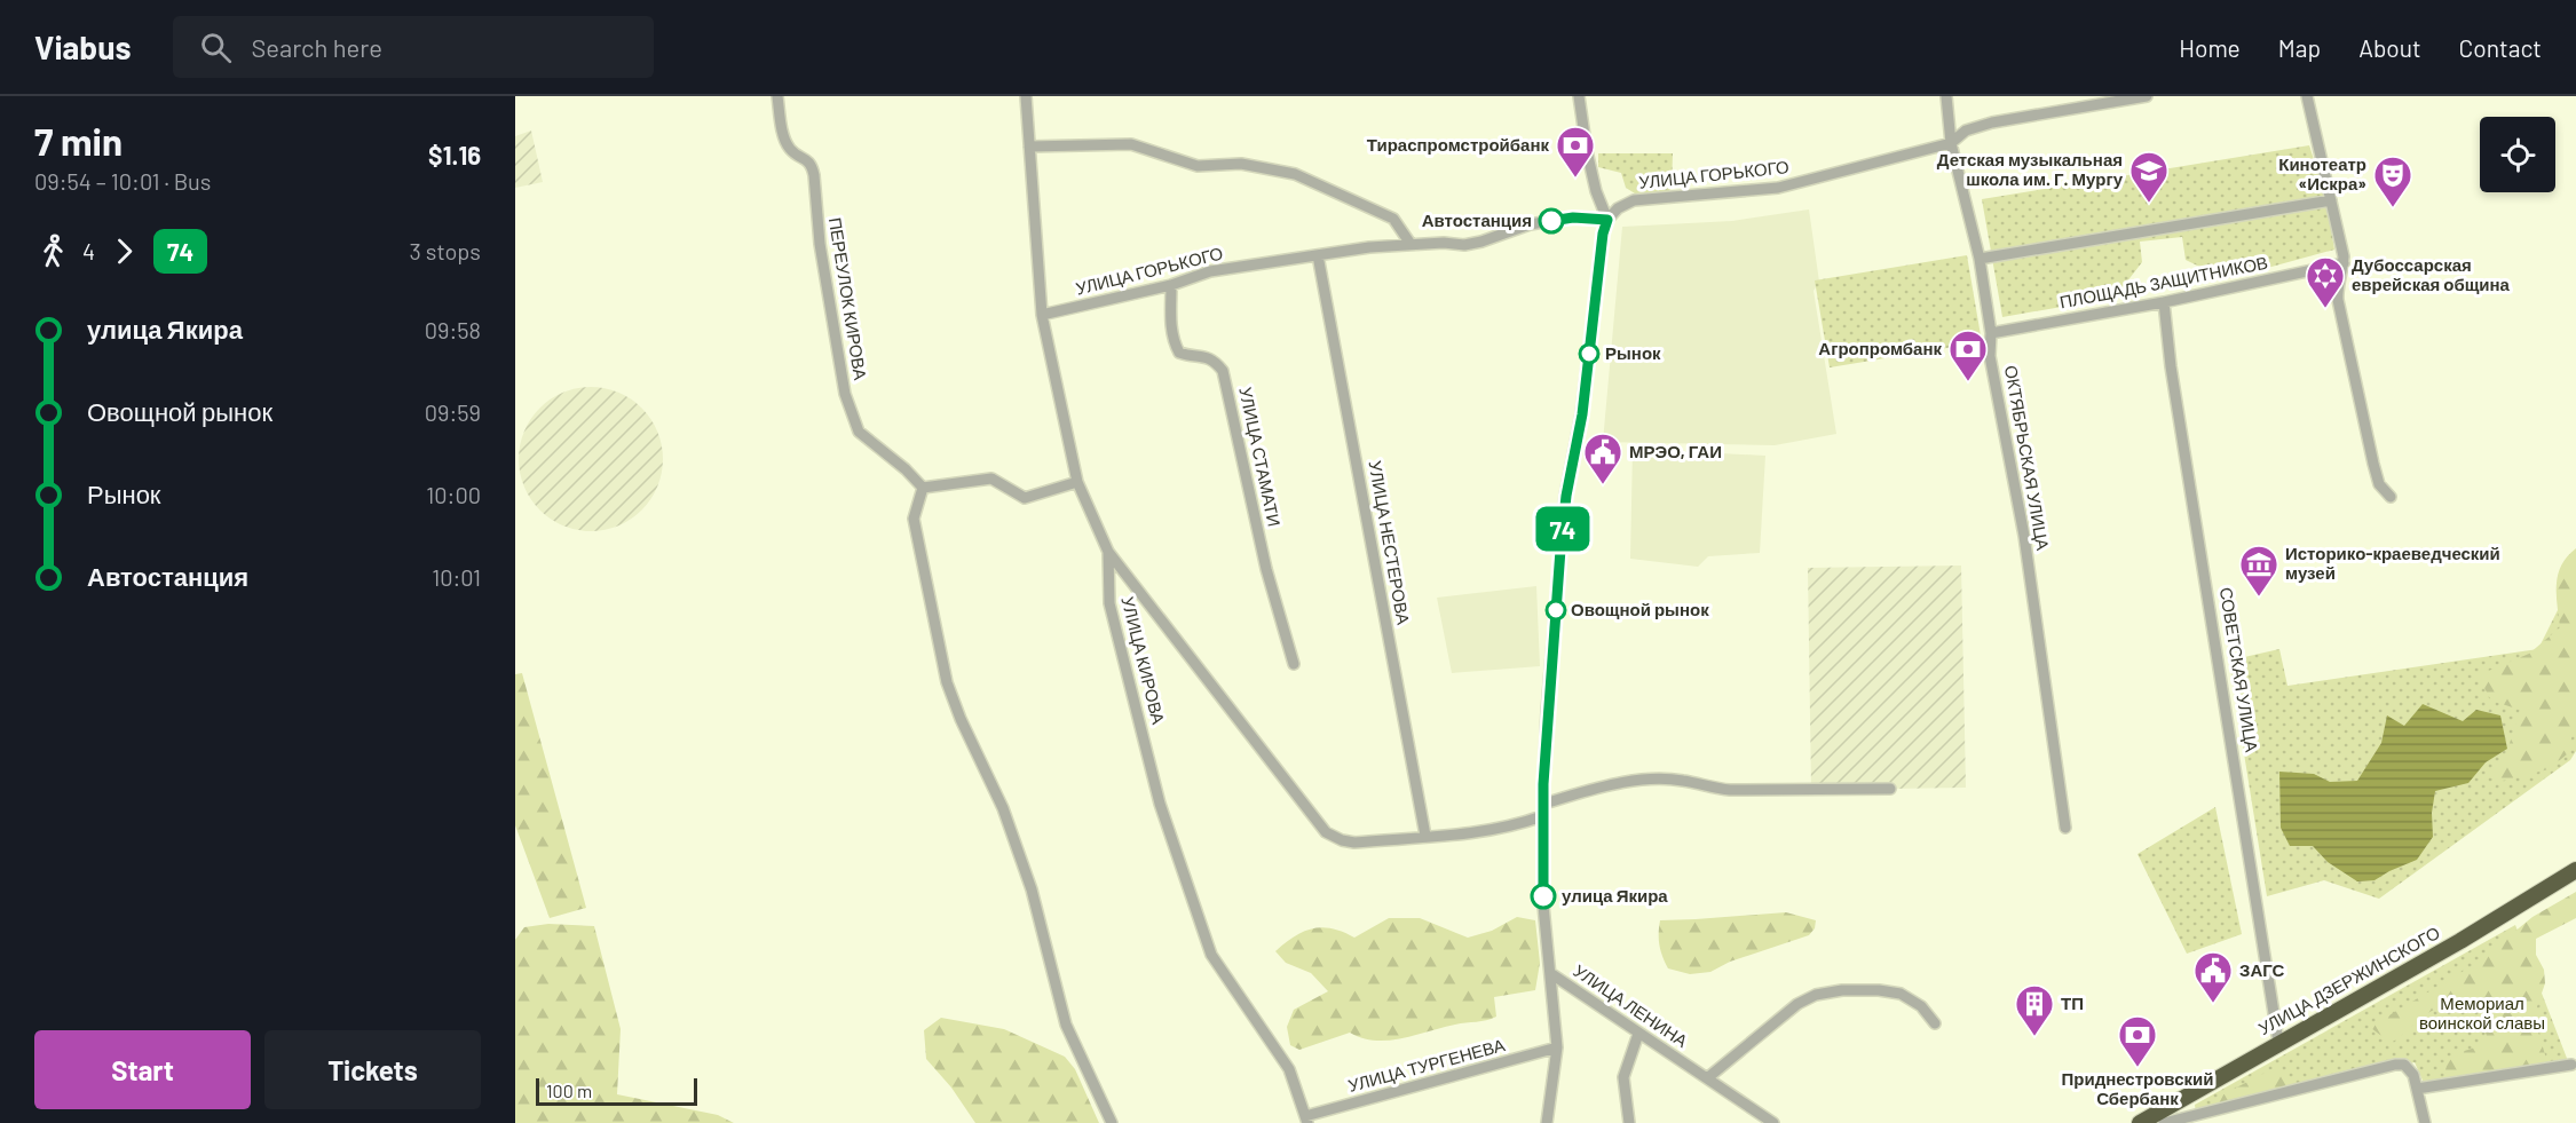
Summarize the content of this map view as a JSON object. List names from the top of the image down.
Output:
{
  "streets": {
    "highway": ["УЛИЦА ДЗЕРЖИНСКОГО"],
    "street": [
      "УЛИЦА ГОРЬКОГО",
      "ПЛОЩАДЬ ЗАЩИТНИКОВ",
      "ПЕРЕУЛОК КИРОВА",
      "УЛИЦА СТАМАТИ",
      "ОКТЯБРЬСКАЯ УЛИЦА",
      "УЛИЦА НЕСТЕРОВА",
      "УЛИЦА КИРОВА",
      "СОВЕТСКАЯ УЛИЦА",
      "УЛИЦА ЛЕНИНА",
      "УЛИЦА ТУРГЕНЕВА"
    ]
  },
  "crossings": [
    ["УЛИЦА ГОРЬКОГО", "УЛИЦА СТАМАТИ"],
    ["УЛИЦА ГОРЬКОГО", "ОКТЯБРЬСКАЯ УЛИЦА"],
    ["УЛИЦА ГОРЬКОГО", "УЛИЦА НЕСТЕРОВА"],
    ["УЛИЦА ГОРЬКОГО", "УЛИЦА КИРОВА"],
    ["УЛИЦА ГОРЬКОГО", "УЛИЦА ЛЕНИНА"],
    ["ПЛОЩАДЬ ЗАЩИТНИКОВ", "ОКТЯБРЬСКАЯ УЛИЦА"],
    ["ПЛОЩАДЬ ЗАЩИТНИКОВ", "СОВЕТСКАЯ УЛИЦА"],
    ["УЛИЦА КИРОВА", "УЛИЦА ТУРГЕНЕВА"],
    ["СОВЕТСКАЯ УЛИЦА", "УЛИЦА ДЗЕРЖИНСКОГО"]
  ],
  "parks": ["Мемориал воинской славы"],
  "places": {
    "bank": ["Тираспромстройбанк", "Агропромбанк", "Приднестровский Сбербанк"],
    "school or university": ["Детская музыкальная школа им. Г. Мургу"],
    "theatre": ["Кинотеатр «Искра»"],
    "other": [
      "Автостанция",
      "Рынок",
      "Овощной рынок",
      "улица Якира"
    ],
    "synagogue": ["Дубоссарская еврейская община"],
    "public building": ["МРЭО, ГАИ", "ЗАГС"],
    "museum": ["Историко-краеведческий музей"],
    "building": ["ТП"]
  },
  "lines": ["bus line 74"],
  "scale_bar": "100 m",
  "page": {
    "header": "Viabus",
    "search": "Search here",
    "nav": [
      "Home",
      "Map",
      "About",
      "Contact"
    ],
    "heading": ["7 min", "09:54 – 10:01 · Bus", "$1.16"],
    "on_map": "74",
    "legs": ["4", "74", "3 stops"],
    "list": [
      {
        "name": "улица Якира",
        "value": "09:58"
      },
      {
        "name": "Овощной рынок",
        "value": "09:59"
      },
      {
        "name": "Рынок",
        "value": "10:00"
      },
      {
        "name": "Автостанция",
        "value": "10:01"
      }
    ],
    "buttons": ["Start", "Tickets"],
    "scale": "100 m"
  }
}
